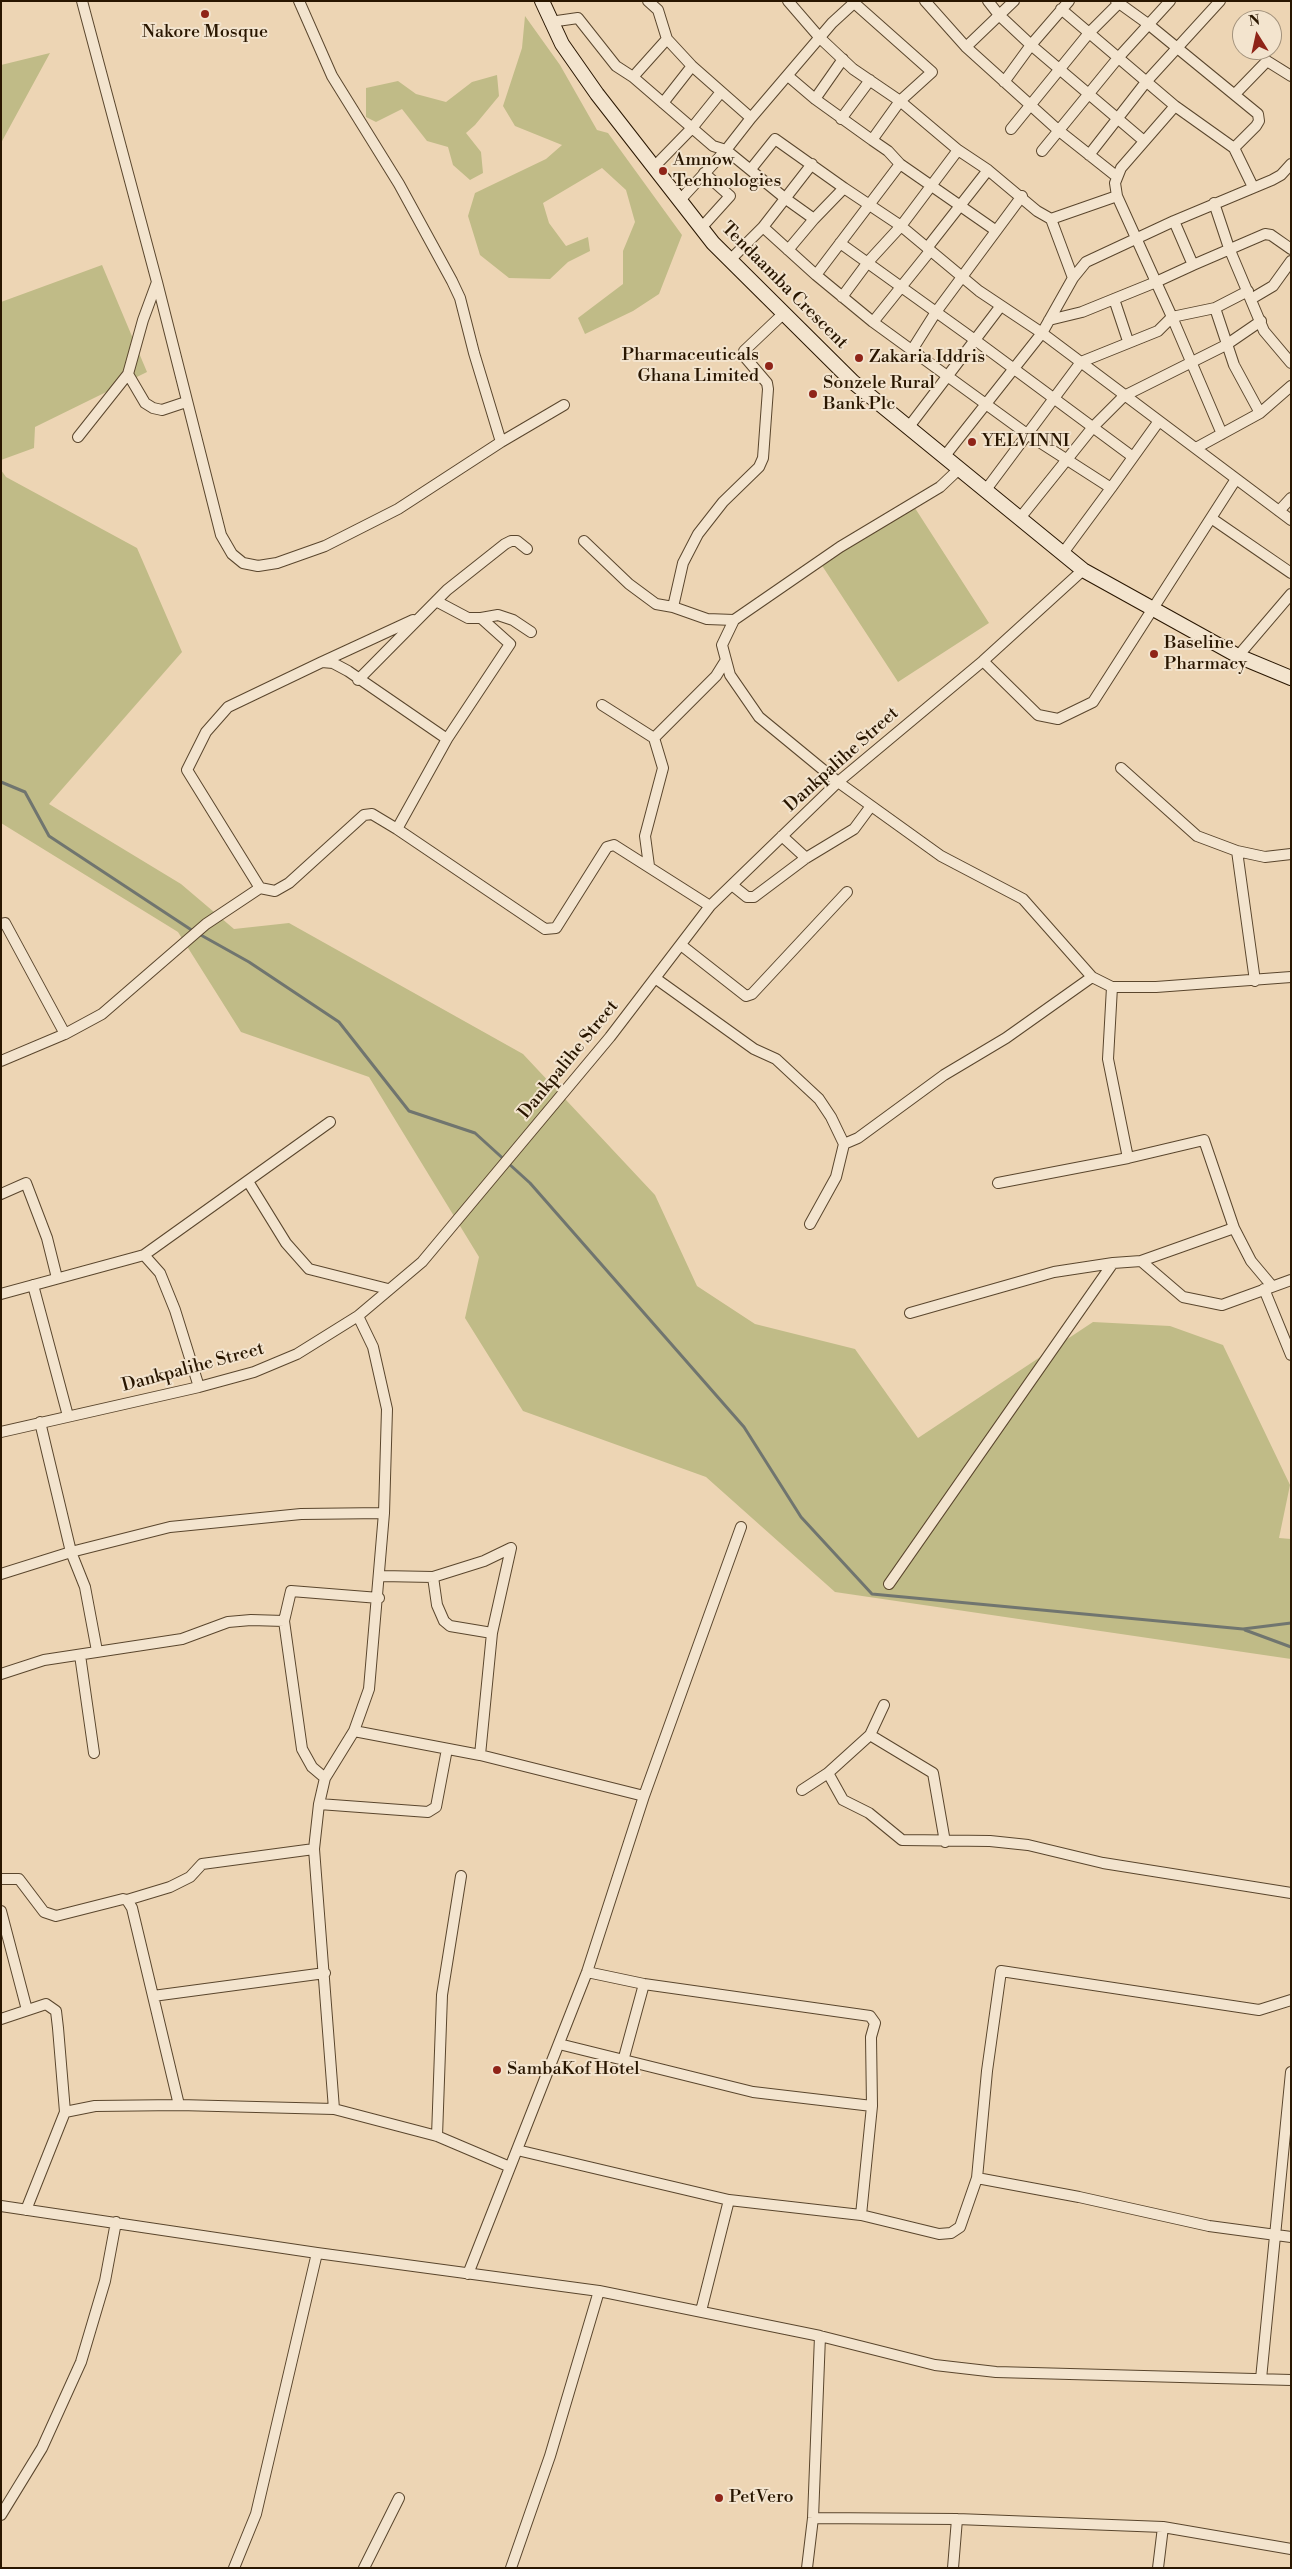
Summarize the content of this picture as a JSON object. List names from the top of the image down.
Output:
{
  "streets": {
    "street": ["Tendaamba Crescent", "Dankpalihe Street"]
  },
  "crossings": [
    ["Tendaamba Crescent", "Dankpalihe Street"]
  ],
  "places": [
    "Nakore Mosque",
    "Amnow Technologies",
    "Zakaria Iddris",
    "Pharmaceuticals Ghana Limited",
    "Sonzele Rural Bank Plc",
    "YELVINNI",
    "Baseline Pharmacy",
    "SambaKof Hotel",
    "PetVero"
  ],
  "north": "top"
}
